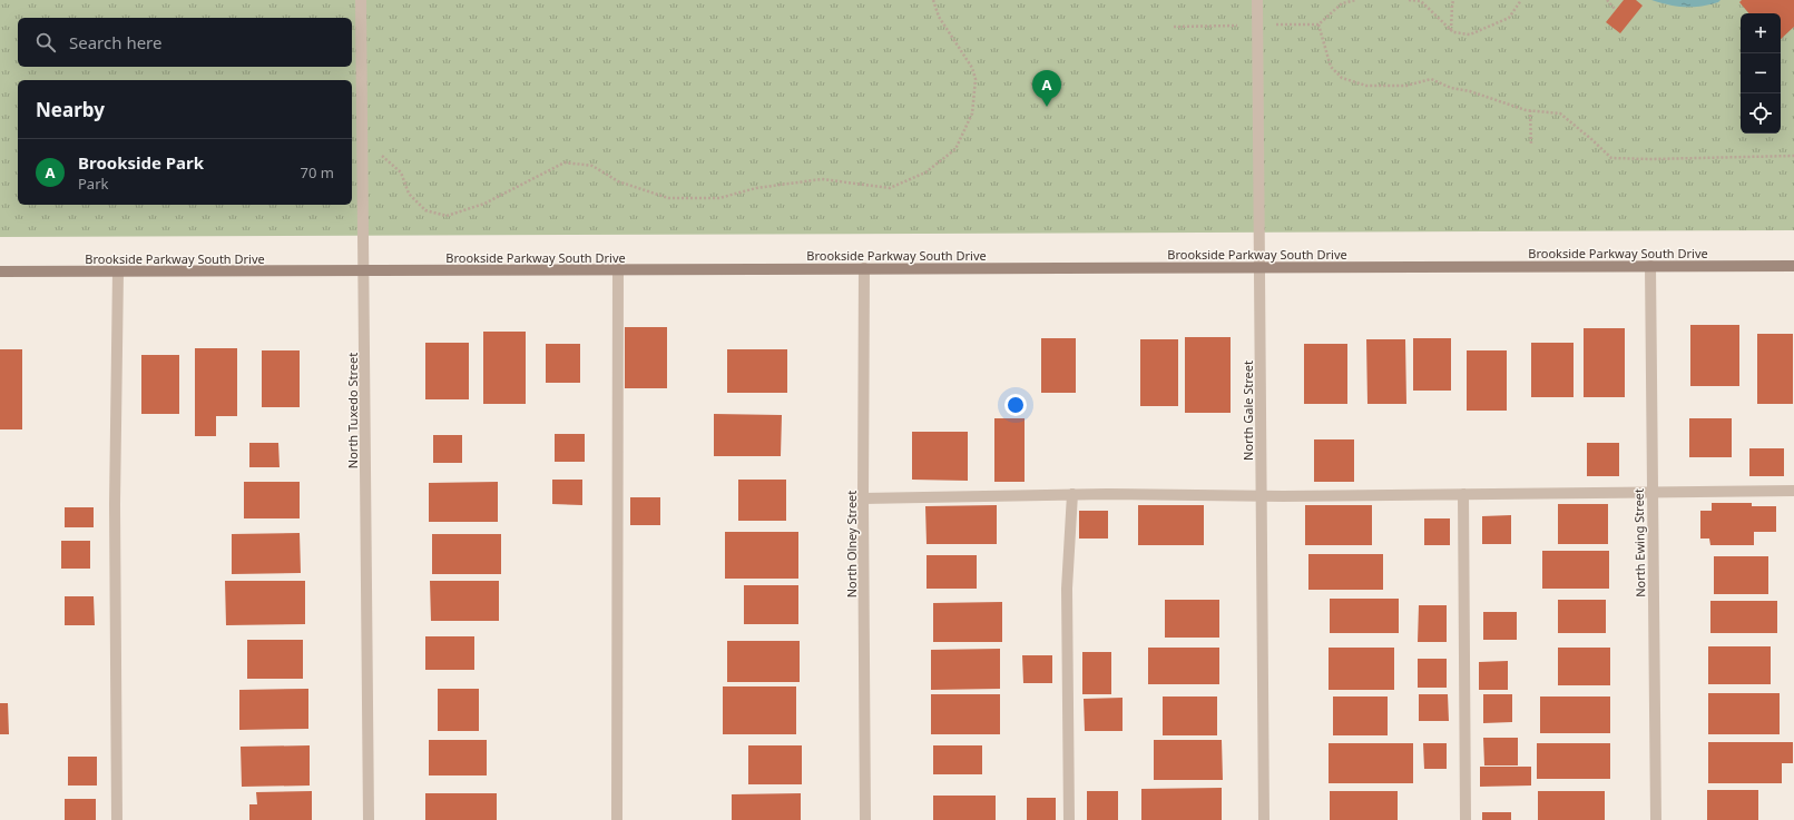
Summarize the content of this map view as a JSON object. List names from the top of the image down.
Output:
{
  "streets": {
    "main road": ["Brookside Parkway South Drive"],
    "street": [
      "North Tuxedo Street",
      "North Gale Street",
      "North Ewing Street",
      "North Olney Street"
    ]
  },
  "crossings": [
    ["Brookside Parkway South Drive", "North Tuxedo Street"],
    ["Brookside Parkway South Drive", "North Gale Street"],
    ["Brookside Parkway South Drive", "North Ewing Street"],
    ["Brookside Parkway South Drive", "North Olney Street"]
  ],
  "page": {
    "map_buttons": ["+", "−"],
    "search": "Search here",
    "pins": "A",
    "heading": "Nearby",
    "list": [
      {
        "mark": "A",
        "name": "Brookside Park",
        "note": "Park",
        "value": "70 m"
      }
    ]
  }
}
